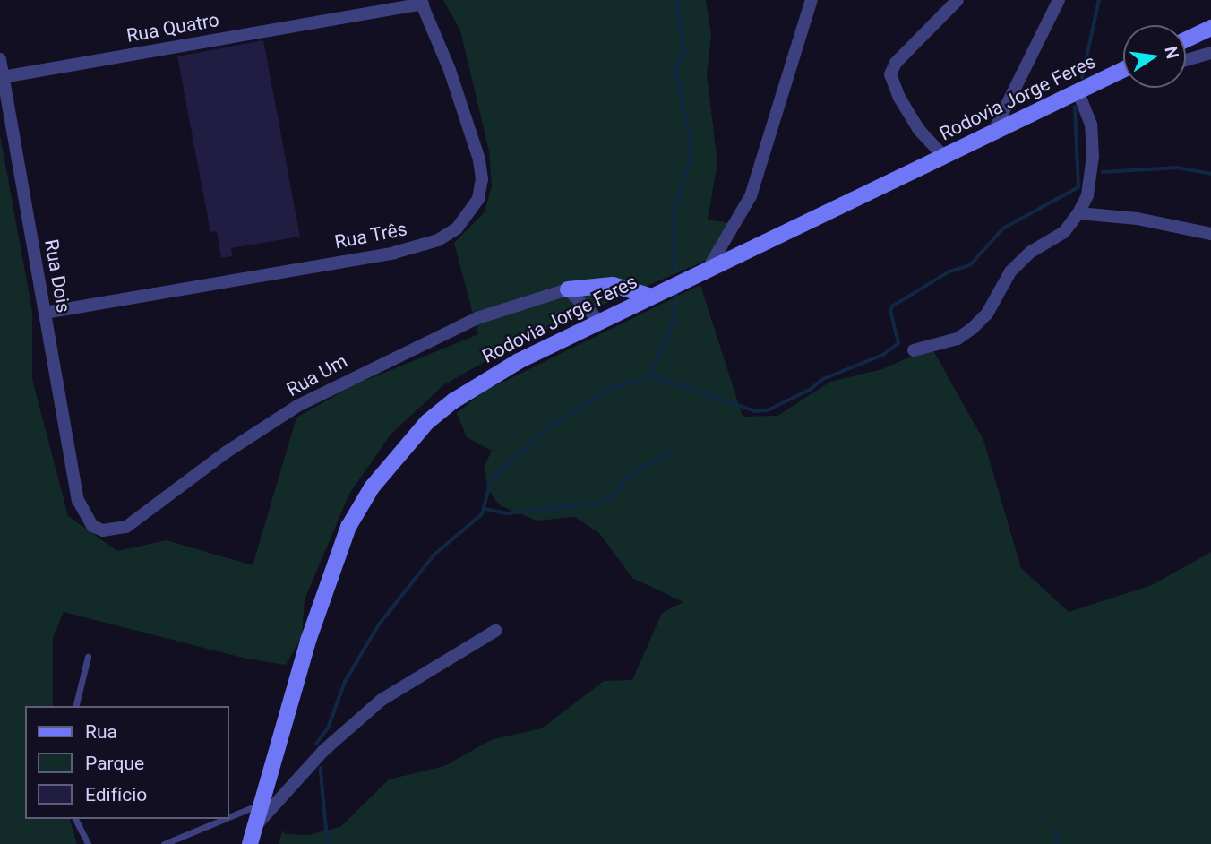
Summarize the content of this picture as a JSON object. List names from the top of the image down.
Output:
{
  "streets": {
    "main road": ["Rodovia Jorge Feres"],
    "street": [
      "Rua Quatro",
      "Rua Três",
      "Rua Dois",
      "Rua Um"
    ]
  },
  "crossings": [
    ["Rua Quatro", "Rua Três"],
    ["Rua Quatro", "Rua Dois"],
    ["Rua Três", "Rua Dois"],
    ["Rua Dois", "Rua Um"]
  ],
  "legend": ["Rua", "Parque", "Edifício"],
  "north": "right"
}
